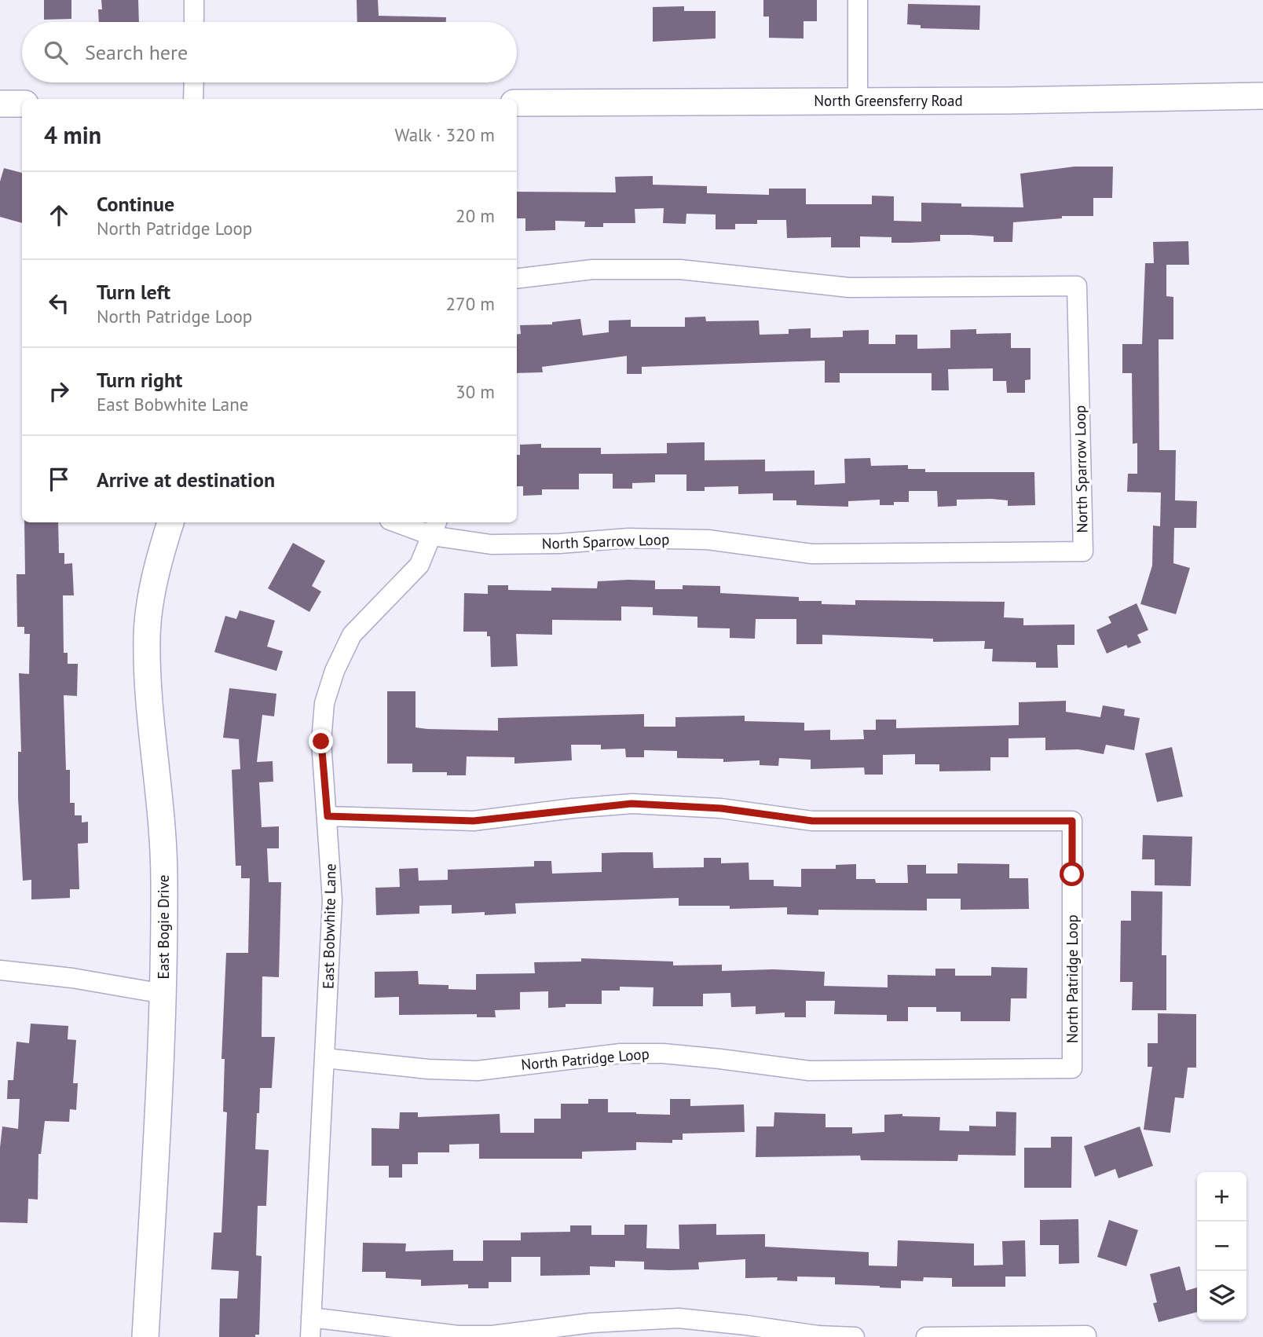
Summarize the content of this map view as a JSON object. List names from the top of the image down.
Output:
{
  "streets": {
    "street": [
      "North Greensferry Road",
      "North Sparrow Loop",
      "East Bobwhite Lane",
      "East Bogie Drive",
      "North Patridge Loop"
    ]
  },
  "crossings": [
    ["North Sparrow Loop", "East Bobwhite Lane"],
    ["East Bobwhite Lane", "North Patridge Loop"]
  ],
  "page": {
    "search": "Search here",
    "heading": ["4 min", "Walk · 320 m"],
    "list": [
      ["Continue", "North Patridge Loop", "20 m"],
      ["Turn left", "North Patridge Loop", "270 m"],
      ["Turn right", "East Bobwhite Lane", "30 m"],
      "Arrive at destination"
    ],
    "map_buttons": ["+", "−"]
  }
}
